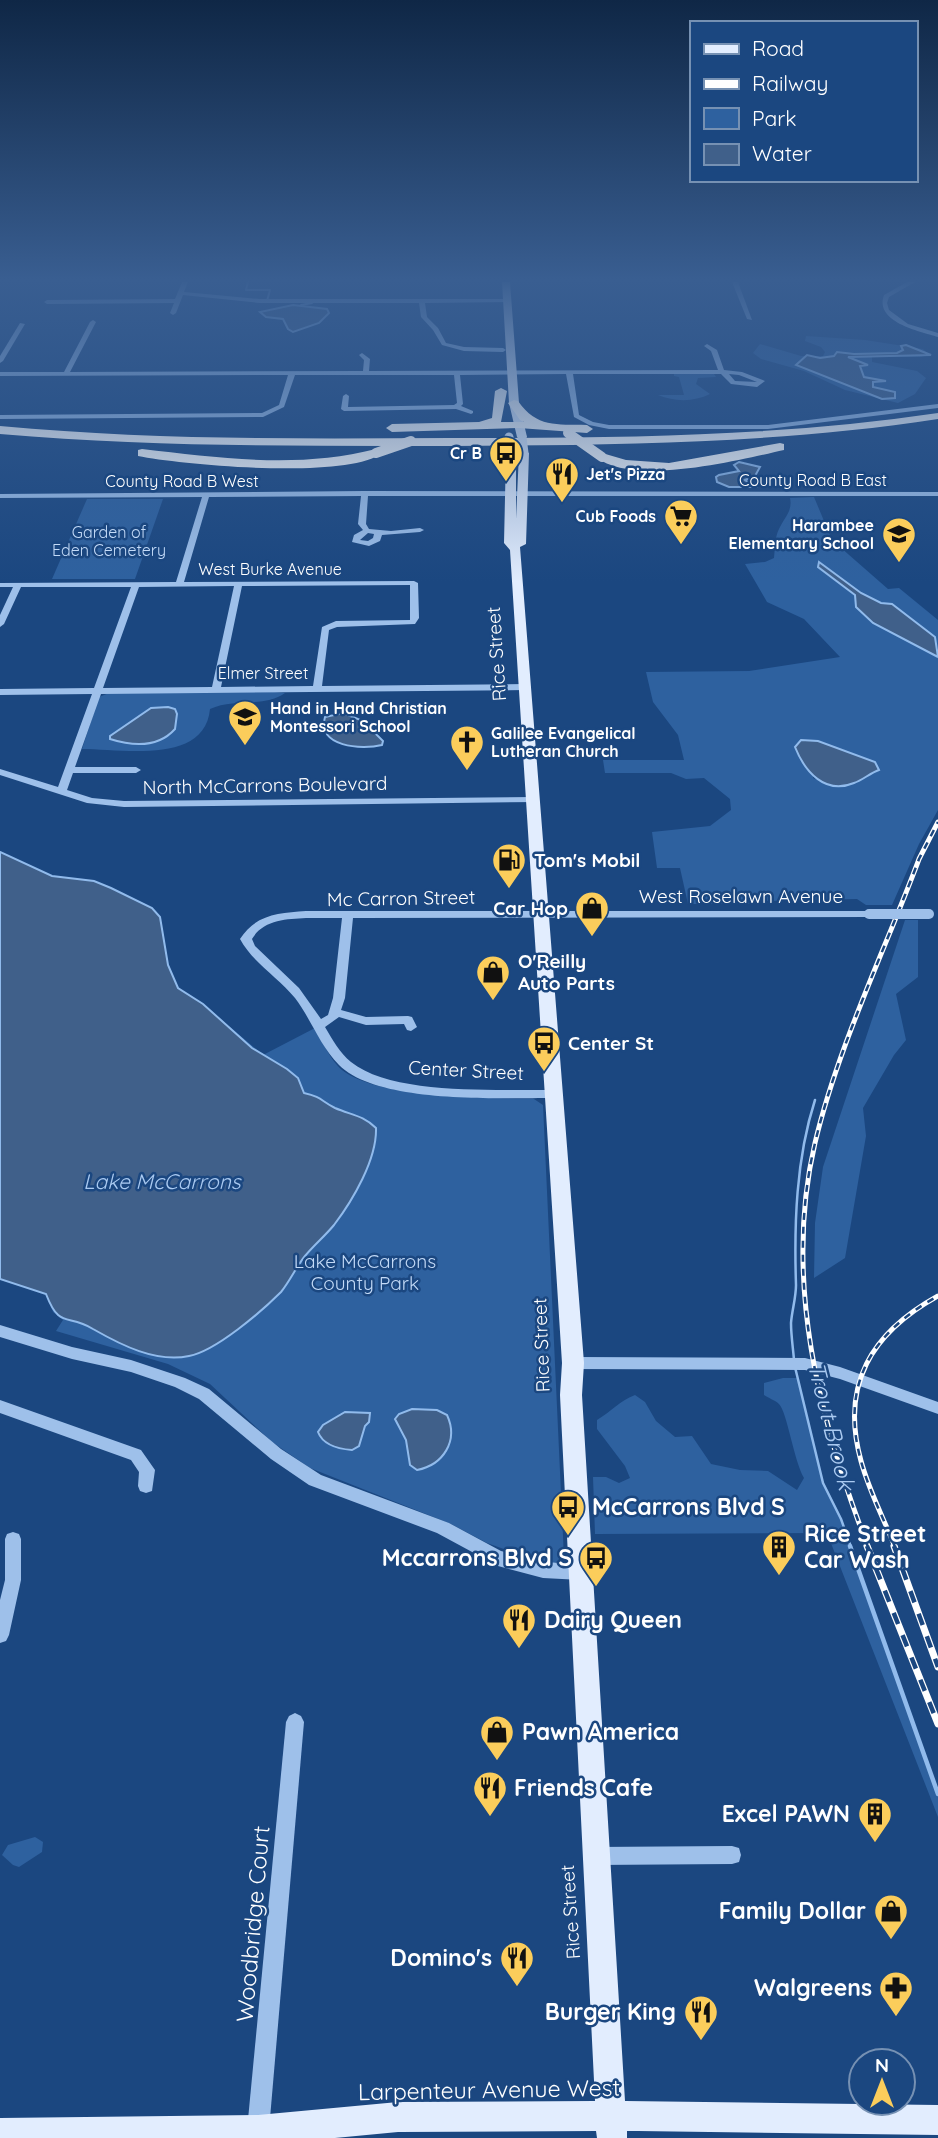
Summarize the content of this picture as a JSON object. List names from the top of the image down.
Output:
{
  "streets": {
    "main road": ["Rice Street", "Larpenteur Avenue West"],
    "street": [
      "County Road B East",
      "County Road B West",
      "West Burke Avenue",
      "Elmer Street",
      "North McCarrons Boulevard",
      "West Roselawn Avenue",
      "Mc Carron Street",
      "Center Street",
      "Woodbridge Court"
    ]
  },
  "crossings": [
    ["County Road B East", "County Road B West"],
    ["County Road B East", "Rice Street"],
    ["County Road B West", "Rice Street"],
    ["Rice Street", "Elmer Street"],
    ["Rice Street", "North McCarrons Boulevard"],
    ["Rice Street", "West Roselawn Avenue"],
    ["Rice Street", "Mc Carron Street"],
    ["Rice Street", "Center Street"],
    ["Rice Street", "Larpenteur Avenue West"],
    ["West Roselawn Avenue", "Mc Carron Street"],
    ["Mc Carron Street", "Center Street"],
    ["Woodbridge Court", "Larpenteur Avenue West"]
  ],
  "water": ["Lake McCarrons", "Trout Brook"],
  "parks": ["Garden of Eden Cemetery", "Lake McCarrons County Park"],
  "places": {
    "bus stop": [
      "Cr B",
      "Center St",
      "McCarrons Blvd S",
      "Mccarrons Blvd S"
    ],
    "restaurant": [
      "Jet's Pizza",
      "Dairy Queen",
      "Friends Cafe",
      "Domino's",
      "Burger King"
    ],
    "supermarket": ["Cub Foods"],
    "school or university": ["Harambee Elementary School", "Hand in Hand Christian Montessori School"],
    "church": ["Galilee Evangelical Lutheran Church"],
    "fuel station": ["Tom's Mobil"],
    "shop": [
      "Car Hop",
      "O'Reilly Auto Parts",
      "Pawn America",
      "Family Dollar"
    ],
    "building": ["Rice Street Car Wash", "Excel PAWN"],
    "pharmacy": ["Walgreens"]
  },
  "legend": [
    "Road",
    "Railway",
    "Park",
    "Water"
  ],
  "north": "top"
}
